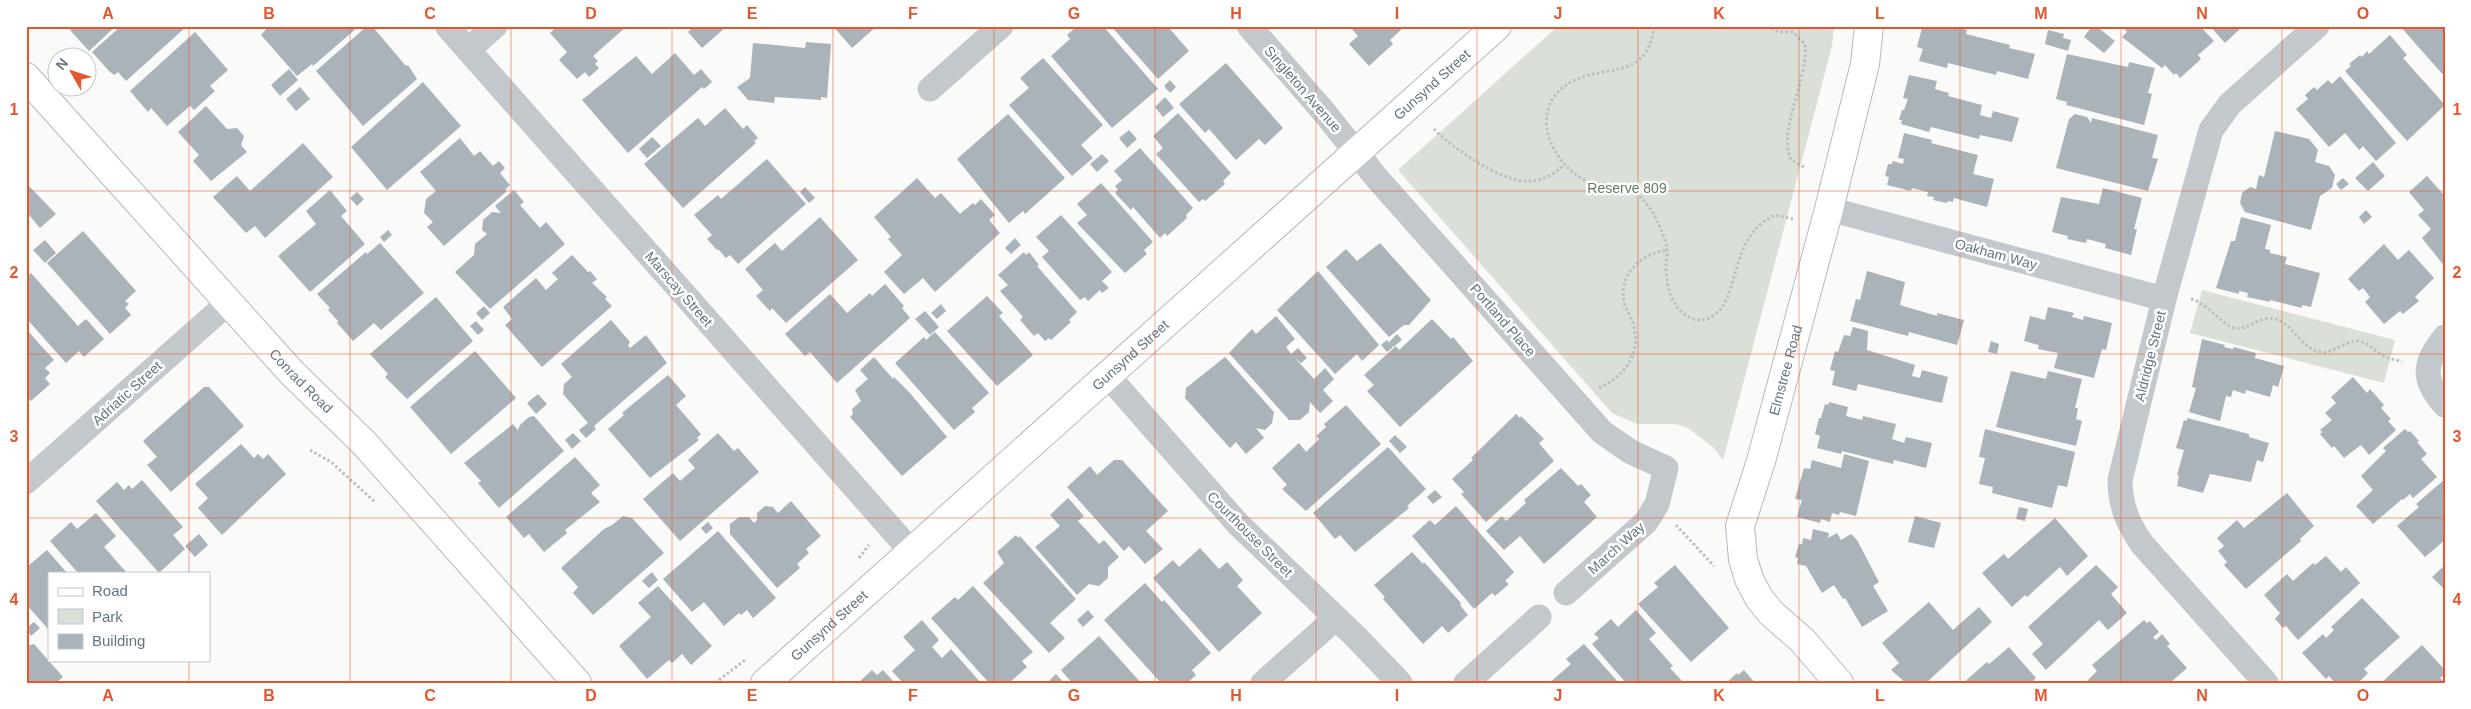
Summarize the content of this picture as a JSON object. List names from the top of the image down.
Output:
{
  "streets": {
    "street": [
      "Gunsynd Street",
      "Singleton Avenue",
      "Oakham Way",
      "Marscay Street",
      "Portland Place",
      "Aldridge Street",
      "Elmstree Road",
      "Conrad Road",
      "Adriatic Street",
      "Courthouse Street",
      "March Way"
    ]
  },
  "crossings": [
    ["Gunsynd Street", "Singleton Avenue"],
    ["Gunsynd Street", "Marscay Street"],
    ["Gunsynd Street", "Portland Place"],
    ["Gunsynd Street", "Courthouse Street"],
    ["Singleton Avenue", "Portland Place"],
    ["Oakham Way", "Aldridge Street"],
    ["Oakham Way", "Elmstree Road"],
    ["Portland Place", "March Way"],
    ["Conrad Road", "Adriatic Street"]
  ],
  "parks": ["Reserve 809"],
  "legend": ["Road", "Park", "Building"],
  "north": "top left",
  "grid": {
    "columns": [
      "A",
      "B",
      "C",
      "D",
      "E",
      "F",
      "G",
      "H",
      "I",
      "J",
      "K",
      "L",
      "M",
      "N",
      "O"
    ],
    "rows": [
      "1",
      "2",
      "3",
      "4"
    ]
  }
}
